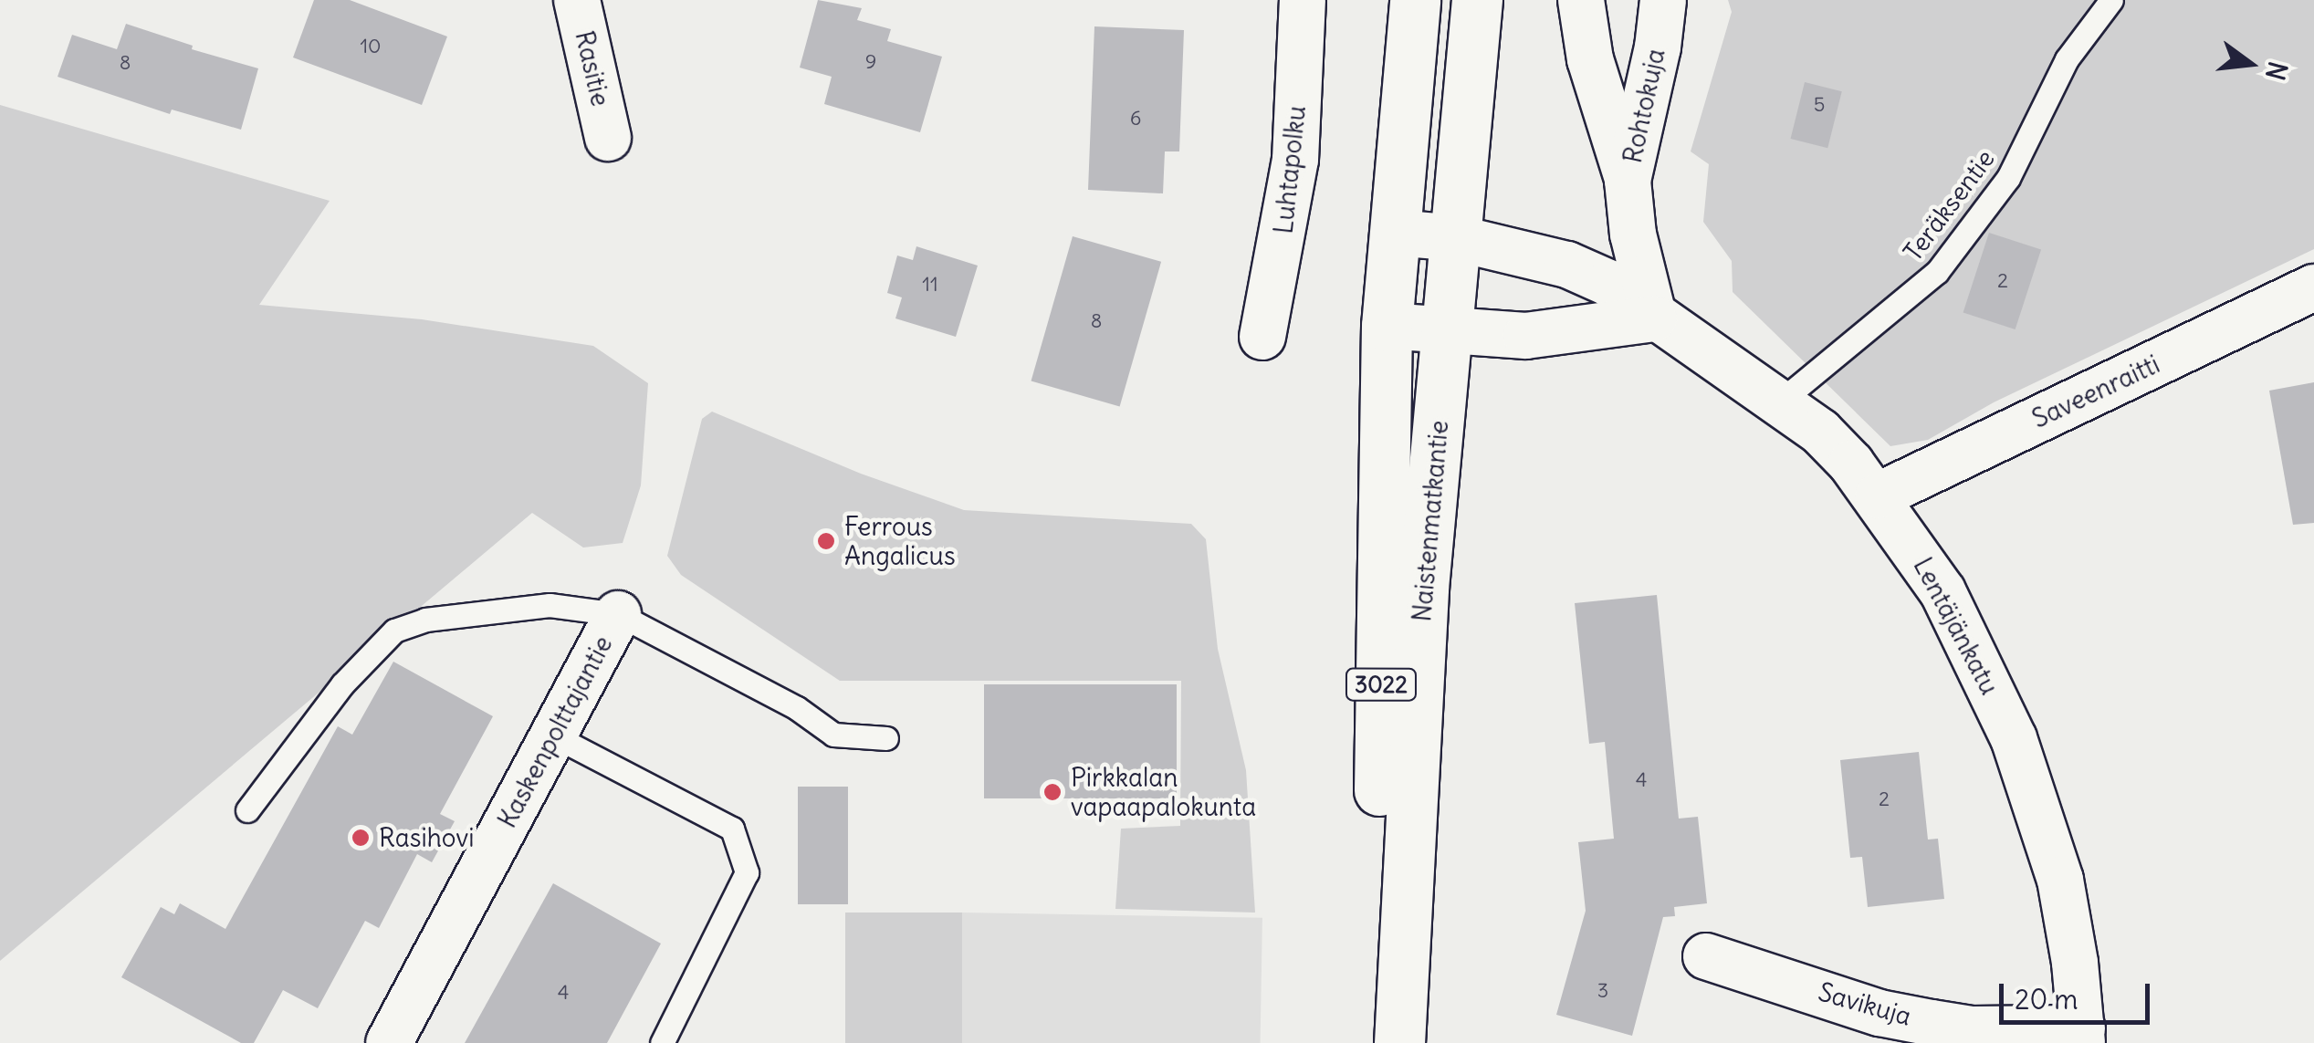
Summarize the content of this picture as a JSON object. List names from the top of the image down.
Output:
{
  "streets": {
    "main road": ["Naistenmatkantie", "3022"],
    "street": [
      "Rasitie",
      "Rohtokuja",
      "Luhtapolku",
      "Saveenraitti",
      "Lentäjänkatu",
      "Kaskenpolttajantie",
      "Savikuja"
    ],
    "lane": ["Teräksentie"]
  },
  "crossings": [
    ["Rohtokuja", "Lentäjänkatu"],
    ["Teräksentie", "Lentäjänkatu"],
    ["Saveenraitti", "Lentäjänkatu"],
    ["Naistenmatkantie", "Lentäjänkatu"],
    ["Lentäjänkatu", "Savikuja"]
  ],
  "places": ["Ferrous Angalicus", "Pirkkalan vapaapalokunta", "Rasihovi"],
  "house_numbers": [
    "10",
    "9",
    "8",
    "5",
    "6",
    "2",
    "11",
    "8",
    "4",
    "2",
    "3",
    "4"
  ],
  "scale_bar": "20 m",
  "north": "right"
}
